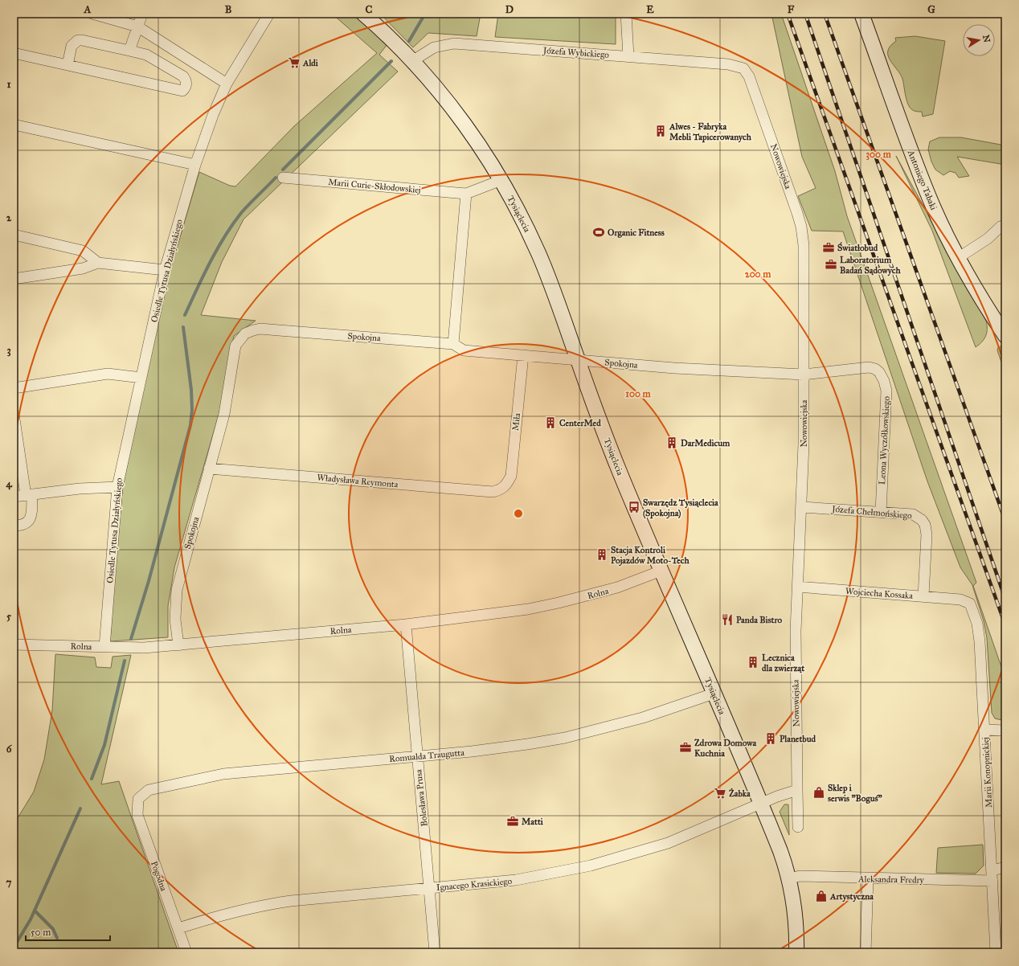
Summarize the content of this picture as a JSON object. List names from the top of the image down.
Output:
{
  "streets": {
    "street": [
      "Józefa Wybickiego",
      "Nowowiejska",
      "Antoniego Tabaki",
      "Marii Curie-Skłodowskiej",
      "Tysiąclecia",
      "Osiedle Tytusa Działyńskiego",
      "Spokojna",
      "Miła",
      "Leona Wyczółkowskiego",
      "Władysława Reymonta",
      "Józefa Chełmońskiego",
      "Rolna",
      "Wojciecha Kossaka",
      "Romualda Traugutta",
      "Marii Konopnickiej",
      "Bolesława Prusa",
      "Pogodna",
      "Aleksandra Fredry",
      "Ignacego Krasickiego"
    ]
  },
  "crossings": [
    ["Józefa Wybickiego", "Nowowiejska"],
    ["Józefa Wybickiego", "Tysiąclecia"],
    ["Nowowiejska", "Spokojna"],
    ["Nowowiejska", "Leona Wyczółkowskiego"],
    ["Nowowiejska", "Józefa Chełmońskiego"],
    ["Nowowiejska", "Wojciecha Kossaka"],
    ["Marii Curie-Skłodowskiej", "Tysiąclecia"],
    ["Tysiąclecia", "Spokojna"],
    ["Tysiąclecia", "Rolna"],
    ["Tysiąclecia", "Romualda Traugutta"],
    ["Tysiąclecia", "Aleksandra Fredry"],
    ["Tysiąclecia", "Ignacego Krasickiego"],
    ["Osiedle Tytusa Działyńskiego", "Rolna"],
    ["Spokojna", "Miła"],
    ["Spokojna", "Leona Wyczółkowskiego"],
    ["Spokojna", "Władysława Reymonta"],
    ["Spokojna", "Rolna"],
    ["Miła", "Władysława Reymonta"],
    ["Leona Wyczółkowskiego", "Józefa Chełmońskiego"],
    ["Józefa Chełmońskiego", "Wojciecha Kossaka"],
    ["Rolna", "Bolesława Prusa"],
    ["Wojciecha Kossaka", "Marii Konopnickiej"],
    ["Romualda Traugutta", "Bolesława Prusa"],
    ["Romualda Traugutta", "Pogodna"],
    ["Marii Konopnickiej", "Aleksandra Fredry"],
    ["Bolesława Prusa", "Ignacego Krasickiego"],
    ["Pogodna", "Ignacego Krasickiego"]
  ],
  "places": {
    "supermarket": ["Aldi", "Żabka"],
    "building": [
      "Alwes - Fabryka Mebli Tapicerowanych",
      "CenterMed",
      "DarMedicum",
      "Stacja Kontroli Pojazdów Moto-Tech",
      "Lecznica dla zwierząt",
      "Planetbud"
    ],
    "sports": ["Organic Fitness"],
    "office": [
      "Światłobud",
      "Laboratorium Badań Sądowych",
      "Zdrowa Domowa Kuchnia",
      "Matti"
    ],
    "bus stop": ["Swarzędz Tysiąclecia (Spokojna)"],
    "restaurant": ["Panda Bistro"],
    "shop": ["Sklep i serwis \"Boguś\"", "Artystyczna"]
  },
  "scale_bar": "50 m",
  "north": "right",
  "grid": {
    "columns": [
      "A",
      "B",
      "C",
      "D",
      "E",
      "F",
      "G"
    ],
    "rows": [
      "1",
      "2",
      "3",
      "4",
      "5",
      "6",
      "7"
    ]
  },
  "rings": ["300 m", "200 m", "100 m"]
}
